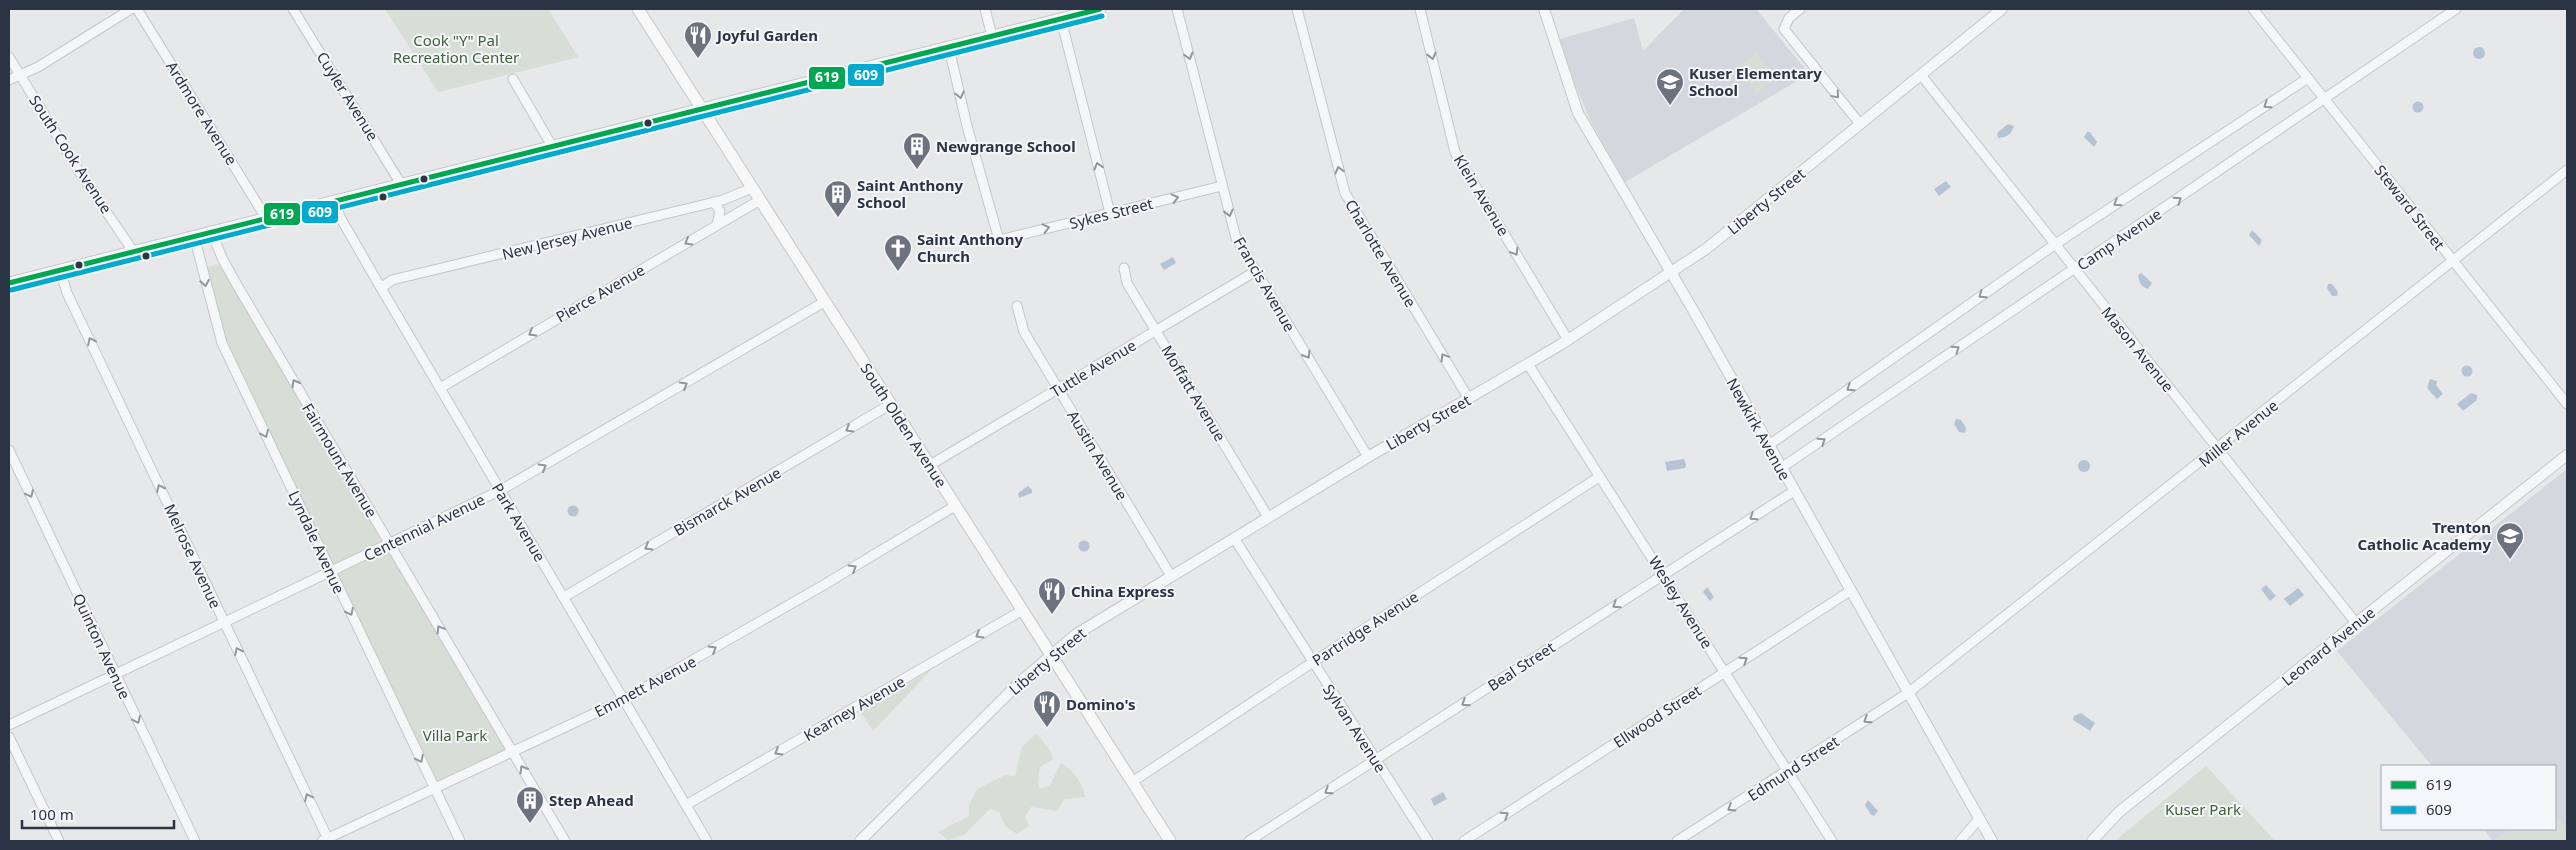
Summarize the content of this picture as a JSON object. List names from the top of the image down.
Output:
{
  "streets": {
    "main road": ["South Olden Avenue"],
    "street": [
      "Cuyler Avenue",
      "Ardmore Avenue",
      "South Cook Avenue",
      "Klein Avenue",
      "Liberty Street",
      "Steward Street",
      "Sykes Street",
      "New Jersey Avenue",
      "Camp Avenue",
      "Charlotte Avenue",
      "Francis Avenue",
      "Pierce Avenue",
      "Mason Avenue",
      "Tuttle Avenue",
      "Moffatt Avenue",
      "Newkirk Avenue",
      "Miller Avenue",
      "Austin Avenue",
      "Fairmount Avenue",
      "Bismarck Avenue",
      "Park Avenue",
      "Centennial Avenue",
      "Lyndale Avenue",
      "Melrose Avenue",
      "Wesley Avenue",
      "Partridge Avenue",
      "Quinton Avenue",
      "Leonard Avenue",
      "Beal Street",
      "Emmett Avenue",
      "Kearney Avenue",
      "Ellwood Street",
      "Sylvan Avenue",
      "Edmund Street"
    ]
  },
  "crossings": [
    ["Klein Avenue", "Liberty Street"],
    ["Liberty Street", "Charlotte Avenue"],
    ["Liberty Street", "Francis Avenue"],
    ["Liberty Street", "Mason Avenue"],
    ["Liberty Street", "Moffatt Avenue"],
    ["Liberty Street", "South Olden Avenue"],
    ["Liberty Street", "Newkirk Avenue"],
    ["Liberty Street", "Austin Avenue"],
    ["Liberty Street", "Wesley Avenue"],
    ["Liberty Street", "Sylvan Avenue"],
    ["Steward Street", "Camp Avenue"],
    ["Steward Street", "Miller Avenue"],
    ["Sykes Street", "Francis Avenue"],
    ["New Jersey Avenue", "South Olden Avenue"],
    ["New Jersey Avenue", "Park Avenue"],
    ["Camp Avenue", "Mason Avenue"],
    ["Camp Avenue", "Newkirk Avenue"],
    ["Francis Avenue", "Tuttle Avenue"],
    ["Pierce Avenue", "South Olden Avenue"],
    ["Pierce Avenue", "Park Avenue"],
    ["Mason Avenue", "Miller Avenue"],
    ["Mason Avenue", "Leonard Avenue"],
    ["Tuttle Avenue", "Moffatt Avenue"],
    ["Tuttle Avenue", "South Olden Avenue"],
    ["Tuttle Avenue", "Austin Avenue"],
    ["South Olden Avenue", "Bismarck Avenue"],
    ["South Olden Avenue", "Centennial Avenue"],
    ["South Olden Avenue", "Partridge Avenue"],
    ["South Olden Avenue", "Emmett Avenue"],
    ["South Olden Avenue", "Kearney Avenue"],
    ["Newkirk Avenue", "Miller Avenue"],
    ["Newkirk Avenue", "Beal Street"],
    ["Newkirk Avenue", "Ellwood Street"],
    ["Newkirk Avenue", "Edmund Street"],
    ["Miller Avenue", "Edmund Street"],
    ["Fairmount Avenue", "Centennial Avenue"],
    ["Fairmount Avenue", "Emmett Avenue"],
    ["Bismarck Avenue", "Park Avenue"],
    ["Park Avenue", "Centennial Avenue"],
    ["Park Avenue", "Emmett Avenue"],
    ["Park Avenue", "Kearney Avenue"],
    ["Centennial Avenue", "Lyndale Avenue"],
    ["Centennial Avenue", "Melrose Avenue"],
    ["Centennial Avenue", "Quinton Avenue"],
    ["Lyndale Avenue", "Emmett Avenue"],
    ["Melrose Avenue", "Emmett Avenue"],
    ["Wesley Avenue", "Partridge Avenue"],
    ["Wesley Avenue", "Beal Street"],
    ["Wesley Avenue", "Ellwood Street"],
    ["Wesley Avenue", "Edmund Street"],
    ["Partridge Avenue", "Sylvan Avenue"],
    ["Beal Street", "Sylvan Avenue"]
  ],
  "one_way": [
    "Klein Avenue",
    "Charlotte Avenue",
    "Francis Avenue",
    "Pierce Avenue",
    "Fairmount Avenue",
    "Bismarck Avenue",
    "Centennial Avenue",
    "Lyndale Avenue",
    "Melrose Avenue",
    "Quinton Avenue",
    "Beal Street",
    "Emmett Avenue",
    "Kearney Avenue",
    "Ellwood Street",
    "Edmund Street"
  ],
  "parks": ["Cook \"Y\" Pal Recreation Center", "Villa Park", "Kuser Park"],
  "places": {
    "restaurant": ["Joyful Garden", "China Express", "Domino's"],
    "school or university": ["Kuser Elementary School", "Trenton Catholic Academy"],
    "building": ["Newgrange School", "Saint Anthony School", "Step Ahead"],
    "church": ["Saint Anthony Church"]
  },
  "lines": ["transit line 619", "transit line 609"],
  "legend": ["619", "609"],
  "scale_bar": "100 m"
}
